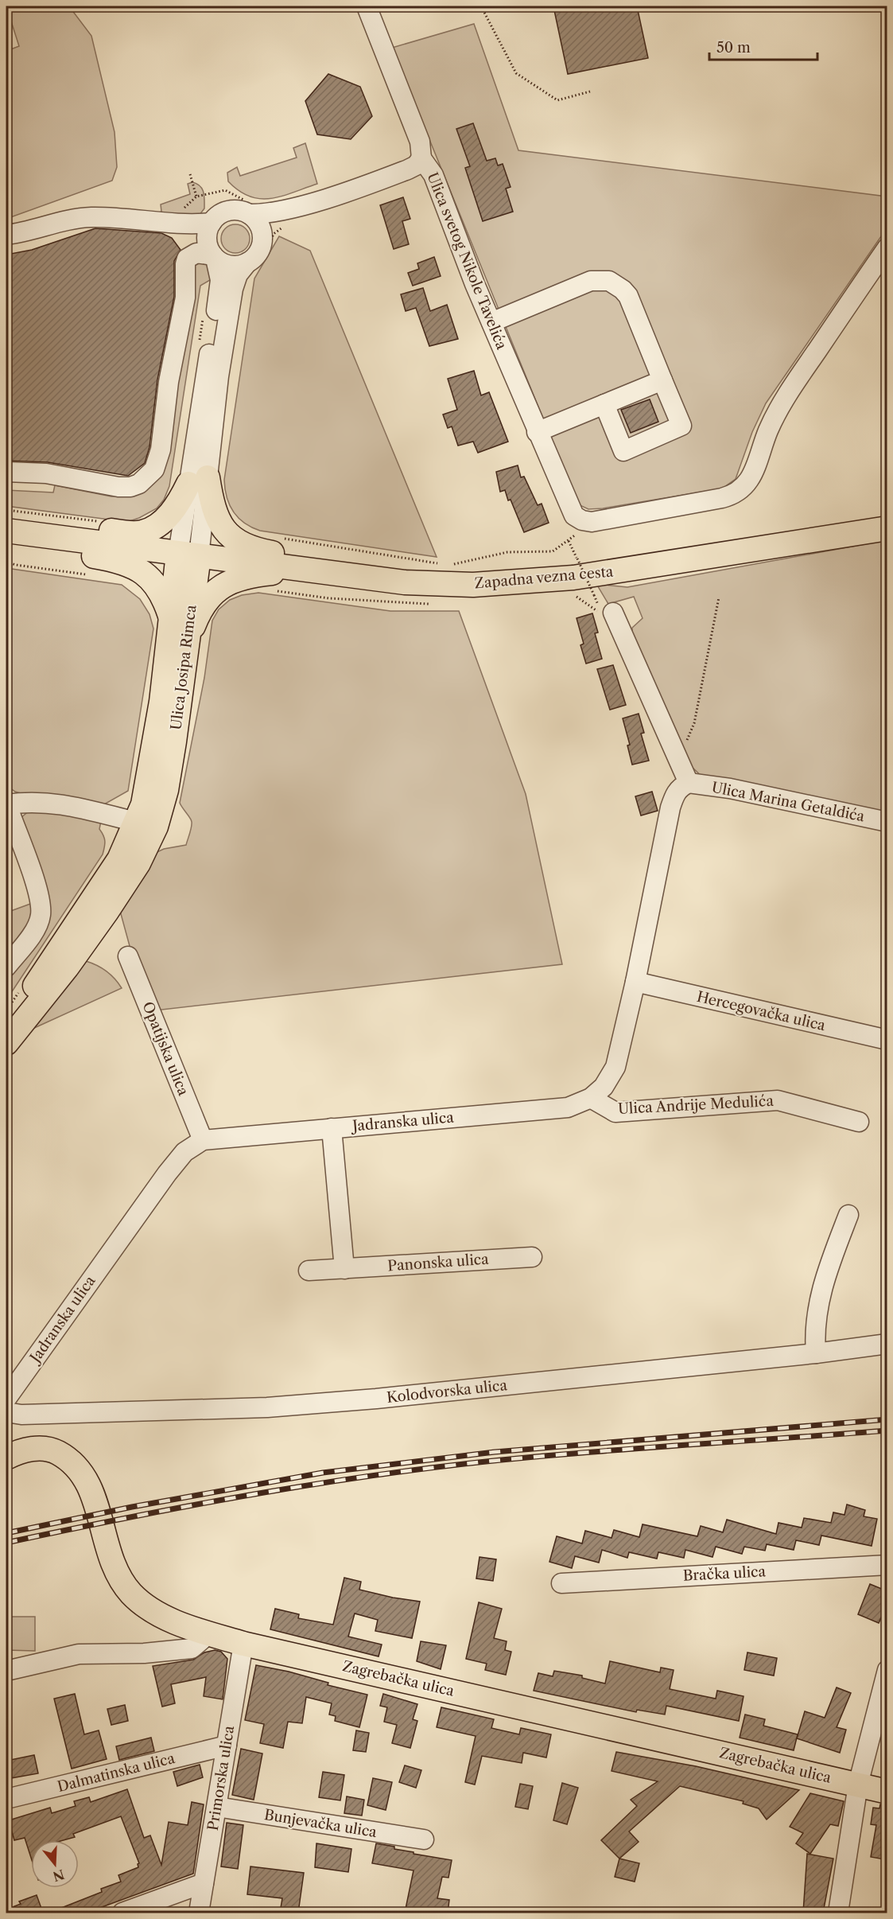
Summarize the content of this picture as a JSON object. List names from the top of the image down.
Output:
{
  "streets": {
    "main road": ["Zapadna vezna cesta", "Ulica Josipa Rimca", "Zagrebačka ulica"],
    "street": [
      "Ulica svetog Nikole Tavelića",
      "Ulica Marina Getaldića",
      "Hercegovačka ulica",
      "Opatijska ulica",
      "Ulica Andrije Medulića",
      "Jadranska ulica",
      "Panonska ulica",
      "Kolodvorska ulica",
      "Bračka ulica",
      "Dalmatinska ulica",
      "Primorska ulica",
      "Bunjevačka ulica"
    ]
  },
  "crossings": [
    ["Ulica svetog Nikole Tavelića", "Ulica Josipa Rimca"],
    ["Zapadna vezna cesta", "Ulica Josipa Rimca"],
    ["Ulica Marina Getaldića", "Jadranska ulica"],
    ["Hercegovačka ulica", "Jadranska ulica"],
    ["Opatijska ulica", "Jadranska ulica"],
    ["Ulica Andrije Medulića", "Jadranska ulica"],
    ["Zagrebačka ulica", "Primorska ulica"],
    ["Dalmatinska ulica", "Primorska ulica"],
    ["Primorska ulica", "Bunjevačka ulica"]
  ],
  "scale_bar": "50 m",
  "north": "bottom"
}
